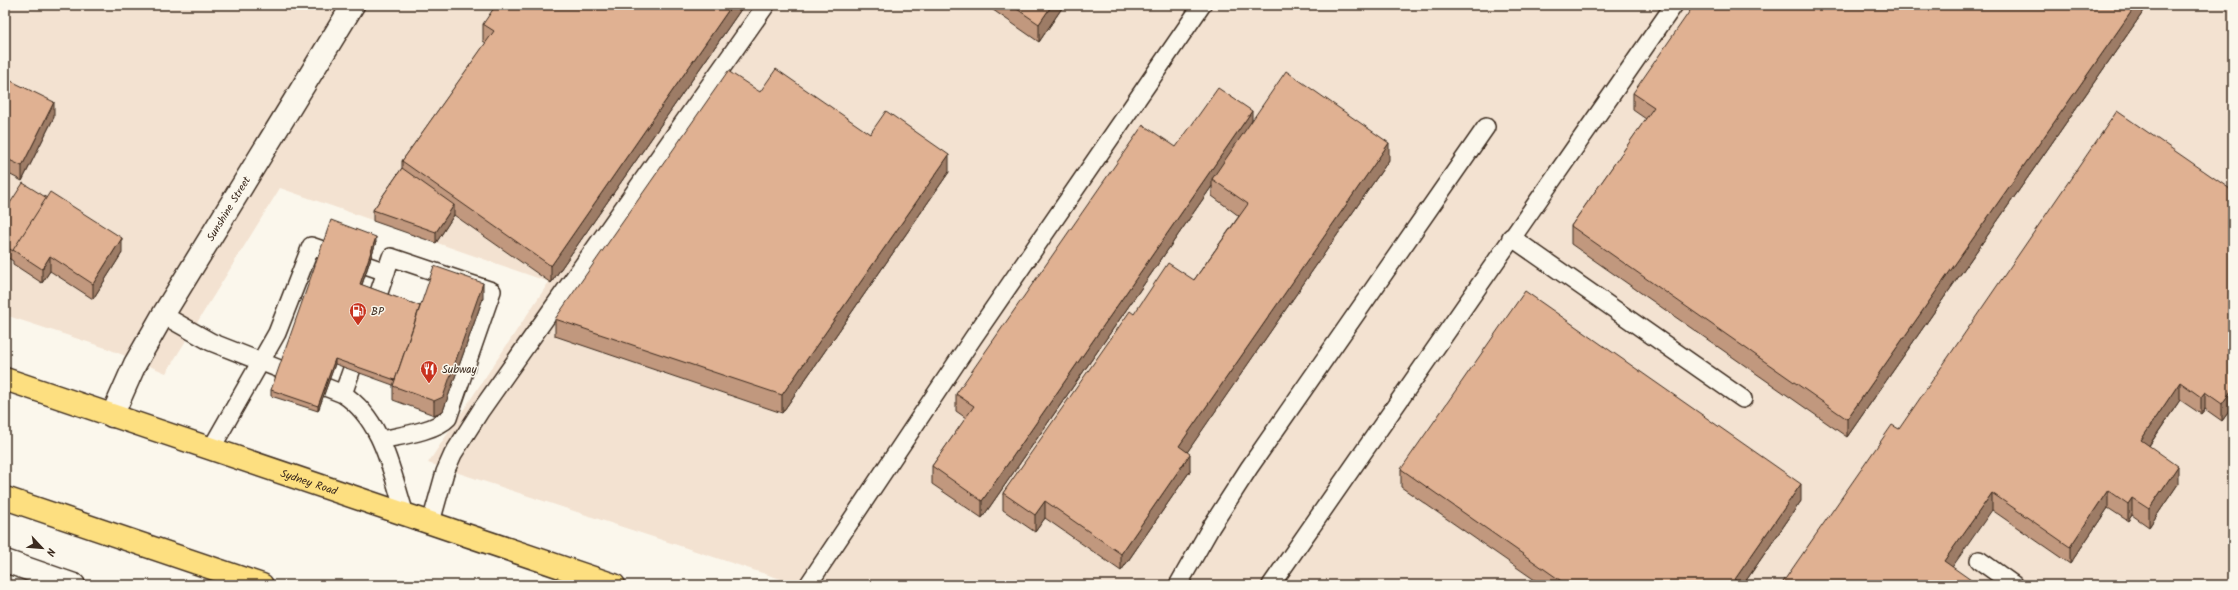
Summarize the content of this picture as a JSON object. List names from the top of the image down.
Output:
{
  "streets": {
    "highway": ["Sydney Road"],
    "street": ["Sunshine Street"]
  },
  "crossings": [
    ["Sunshine Street", "Sydney Road"]
  ],
  "places": {
    "fuel station": ["BP"],
    "restaurant": ["Subway"]
  },
  "north": "bottom right"
}
